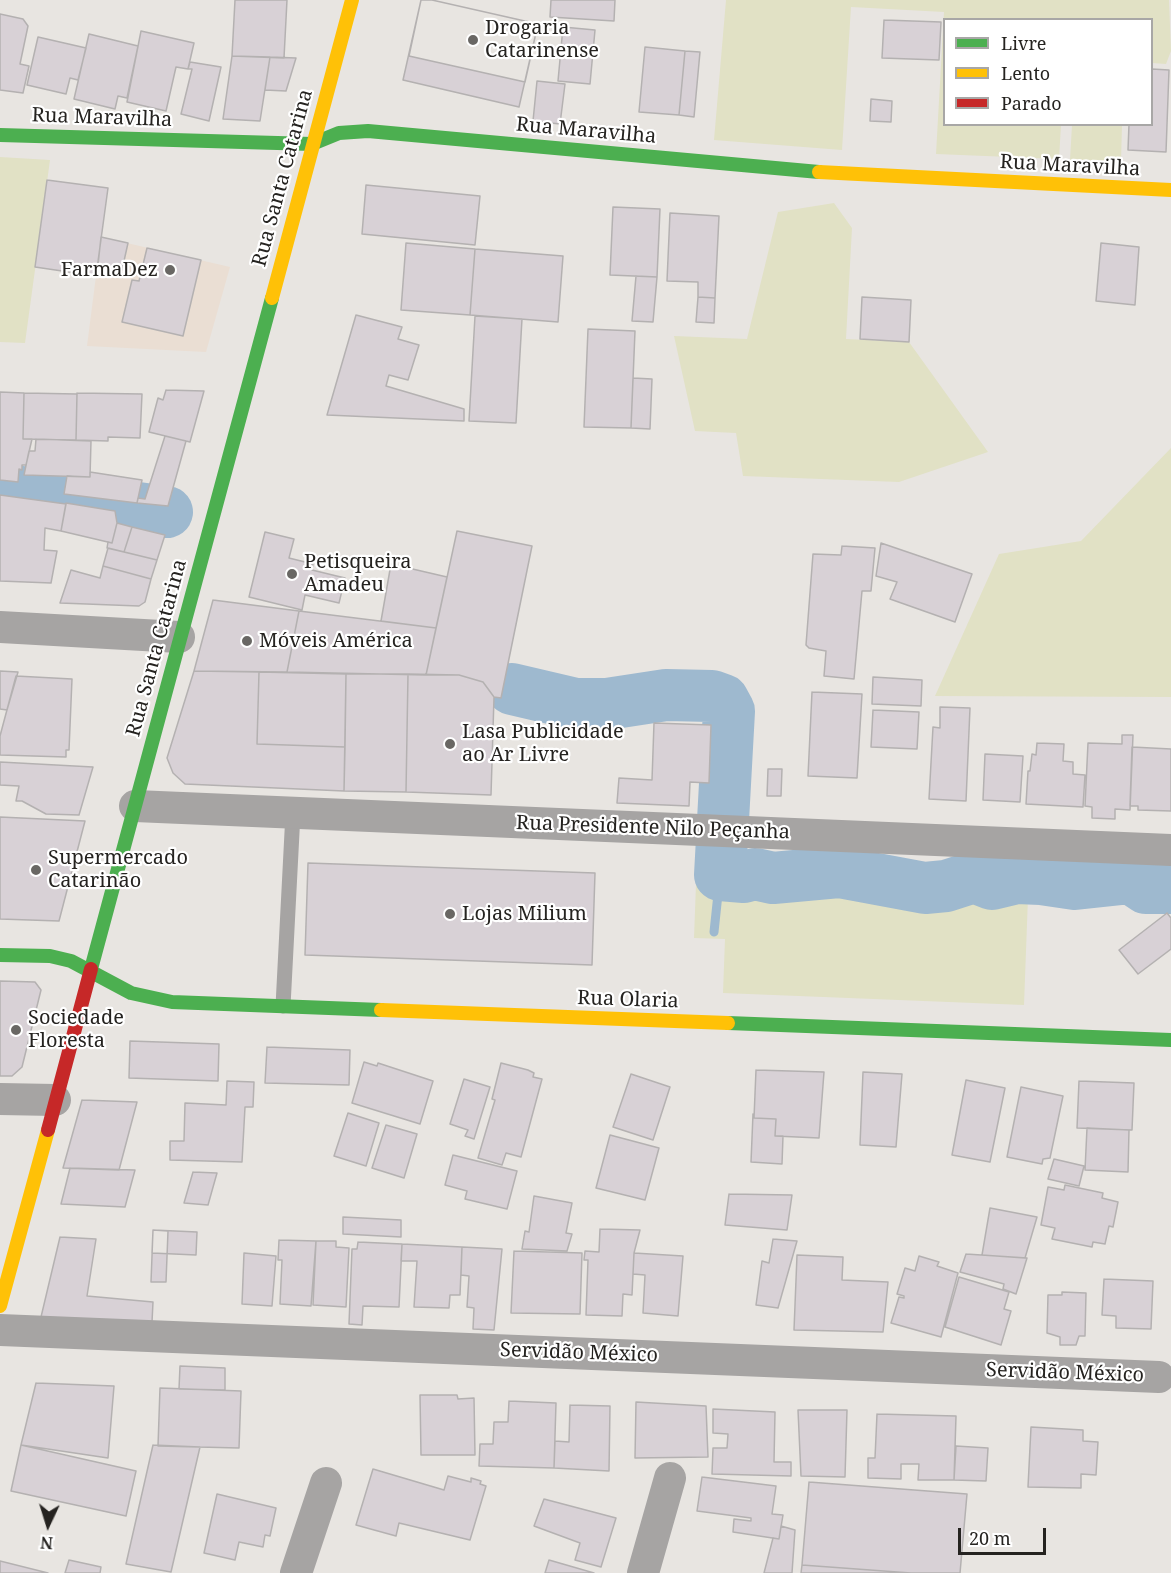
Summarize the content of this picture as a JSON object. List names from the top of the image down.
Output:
{
  "streets": {
    "street": [
      "Rua Maravilha",
      "Rua Santa Catarina",
      "Rua Presidente Nilo Peçanha",
      "Rua Olaria",
      "Servidão México"
    ]
  },
  "crossings": [
    ["Rua Maravilha", "Rua Santa Catarina"],
    ["Rua Santa Catarina", "Rua Presidente Nilo Peçanha"],
    ["Rua Santa Catarina", "Rua Olaria"]
  ],
  "places": [
    "Drogaria Catarinense",
    "FarmaDez",
    "Petisqueira Amadeu",
    "Móveis América",
    "Lasa Publicidade ao Ar Livre",
    "Supermercado Catarinão",
    "Lojas Milium",
    "Sociedade Floresta"
  ],
  "legend": ["Livre", "Lento", "Parado"],
  "scale_bar": "20 m",
  "north": "bottom"
}
